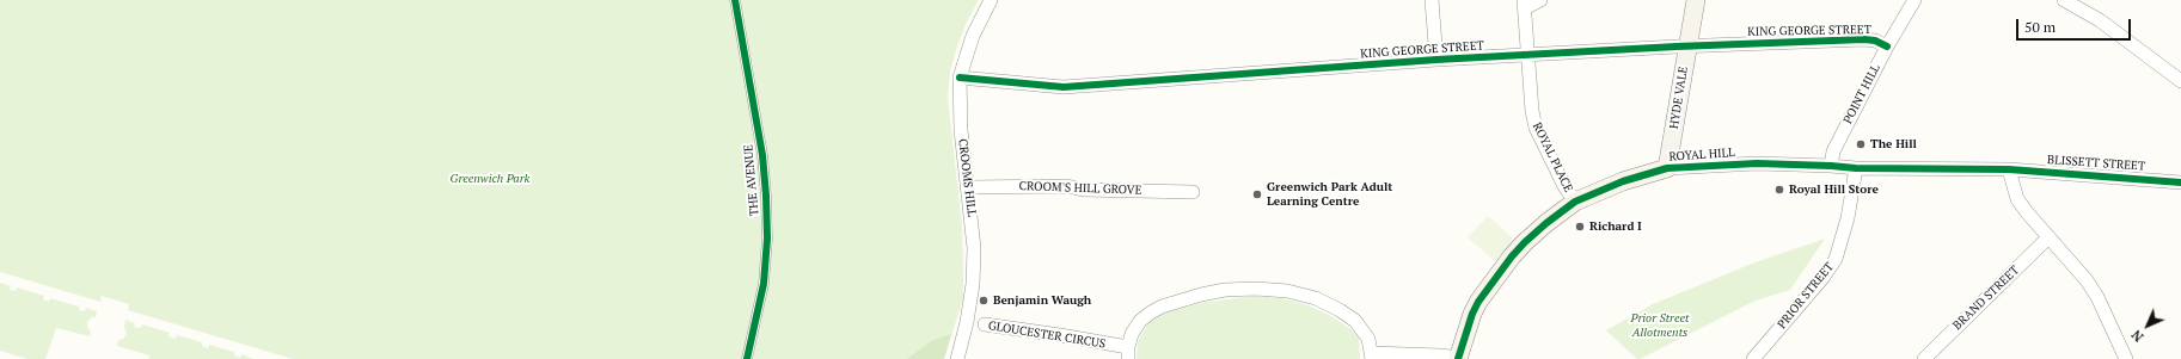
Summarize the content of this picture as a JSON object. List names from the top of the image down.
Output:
{
  "streets": {
    "main road": ["HYDE VALE", "ROYAL HILL"],
    "street": [
      "KING GEORGE STREET",
      "POINT HILL",
      "ROYAL PLACE",
      "BLISSETT STREET",
      "CROOMS HILL",
      "THE AVENUE",
      "CROOM'S HILL GROVE",
      "PRIOR STREET",
      "BRAND STREET",
      "GLOUCESTER CIRCUS"
    ]
  },
  "crossings": [
    ["KING GEORGE STREET", "POINT HILL"],
    ["KING GEORGE STREET", "HYDE VALE"],
    ["KING GEORGE STREET", "ROYAL PLACE"],
    ["KING GEORGE STREET", "CROOMS HILL"],
    ["POINT HILL", "ROYAL HILL"],
    ["HYDE VALE", "ROYAL HILL"],
    ["ROYAL HILL", "ROYAL PLACE"],
    ["ROYAL HILL", "BLISSETT STREET"],
    ["ROYAL HILL", "PRIOR STREET"],
    ["ROYAL HILL", "GLOUCESTER CIRCUS"],
    ["CROOMS HILL", "CROOM'S HILL GROVE"]
  ],
  "parks": ["Greenwich Park", "Prior Street Allotments"],
  "places": [
    "The Hill",
    "Royal Hill Store",
    "Greenwich Park Adult Learning Centre",
    "Richard I",
    "Benjamin Waugh"
  ],
  "scale_bar": "50 m",
  "north": "bottom left"
}
